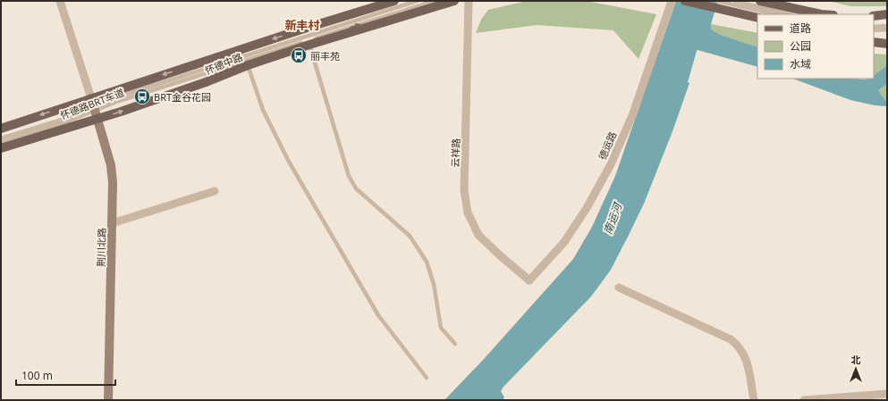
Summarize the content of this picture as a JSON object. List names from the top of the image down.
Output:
{
  "streets": {
    "main road": ["怀德中路"],
    "street": ["德运路", "云祥路", "荆川北路"],
    "lane": ["怀德路BRT车道"]
  },
  "crossings": [
    ["怀德中路", "怀德路BRT车道"],
    ["怀德中路", "荆川北路"],
    ["怀德路BRT车道", "荆川北路"],
    ["德运路", "云祥路"]
  ],
  "districts": ["新丰村"],
  "water": ["南运河"],
  "places": {
    "bus stop": ["丽丰苑", "BRT金谷花园"]
  },
  "legend": ["道路", "公园", "水域"],
  "scale_bar": "100 m",
  "north": "top"
}
